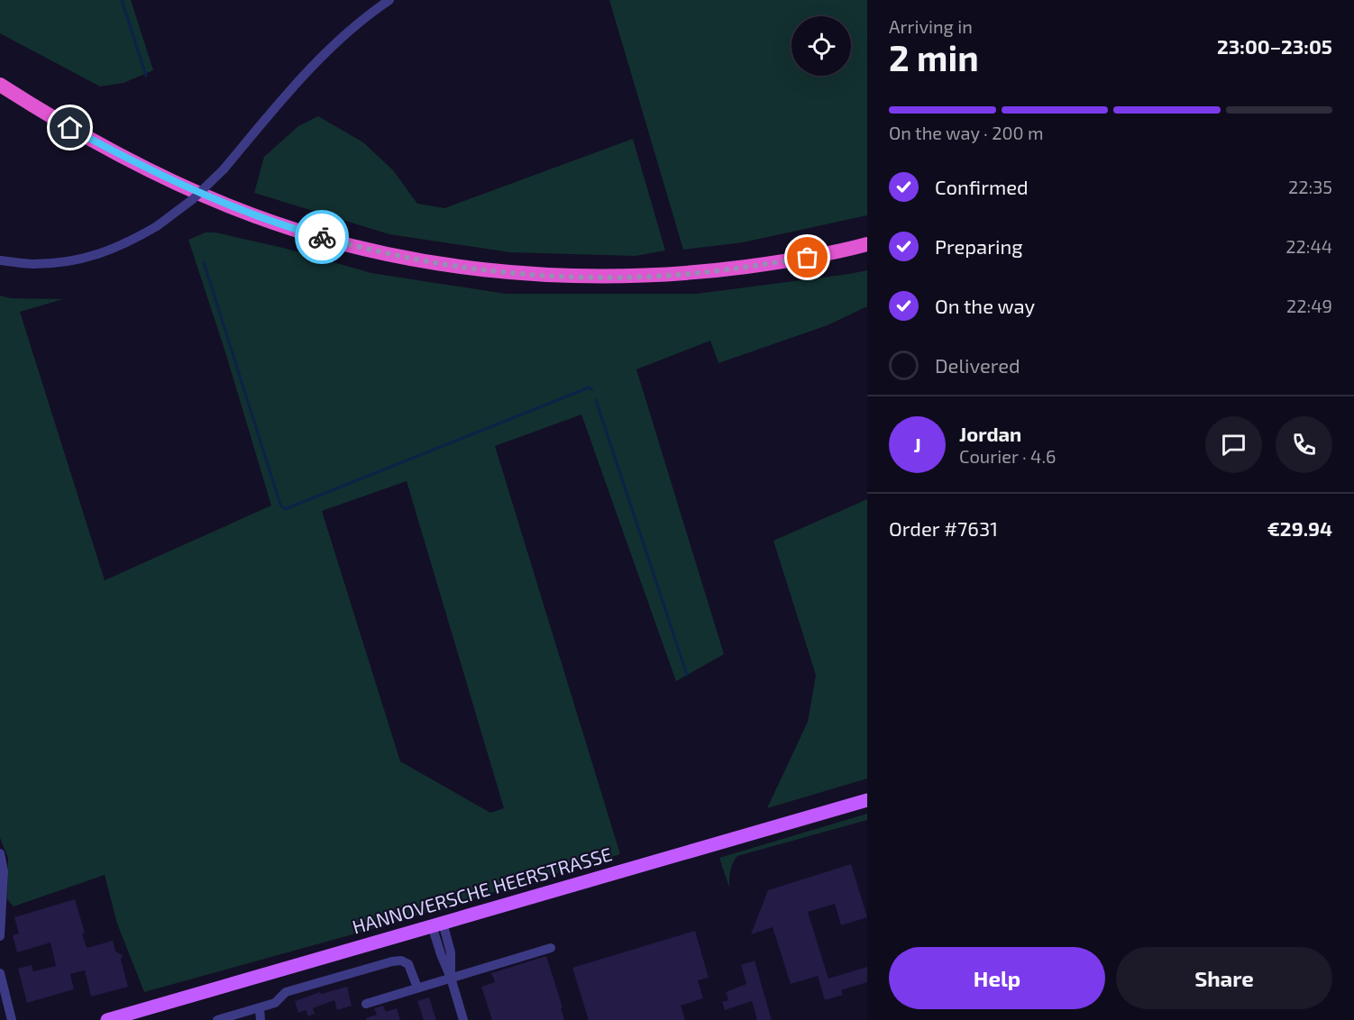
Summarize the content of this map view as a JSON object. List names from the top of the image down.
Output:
{
  "streets": {
    "main road": ["HANNOVERSCHE HEERSTRASSE"]
  },
  "page": {
    "heading": ["2 min", "Arriving in", "23:00–23:05"],
    "panel": [
      "Jordan",
      "Courier · 4.6",
      "Order #7631",
      "€29.94"
    ],
    "bar": "On the way · 200 m",
    "list": [
      ["Confirmed", "22:35"],
      ["Preparing", "22:44"],
      ["On the way", "22:49"],
      "Delivered"
    ],
    "round": "J",
    "buttons": ["Help", "Share"]
  }
}
